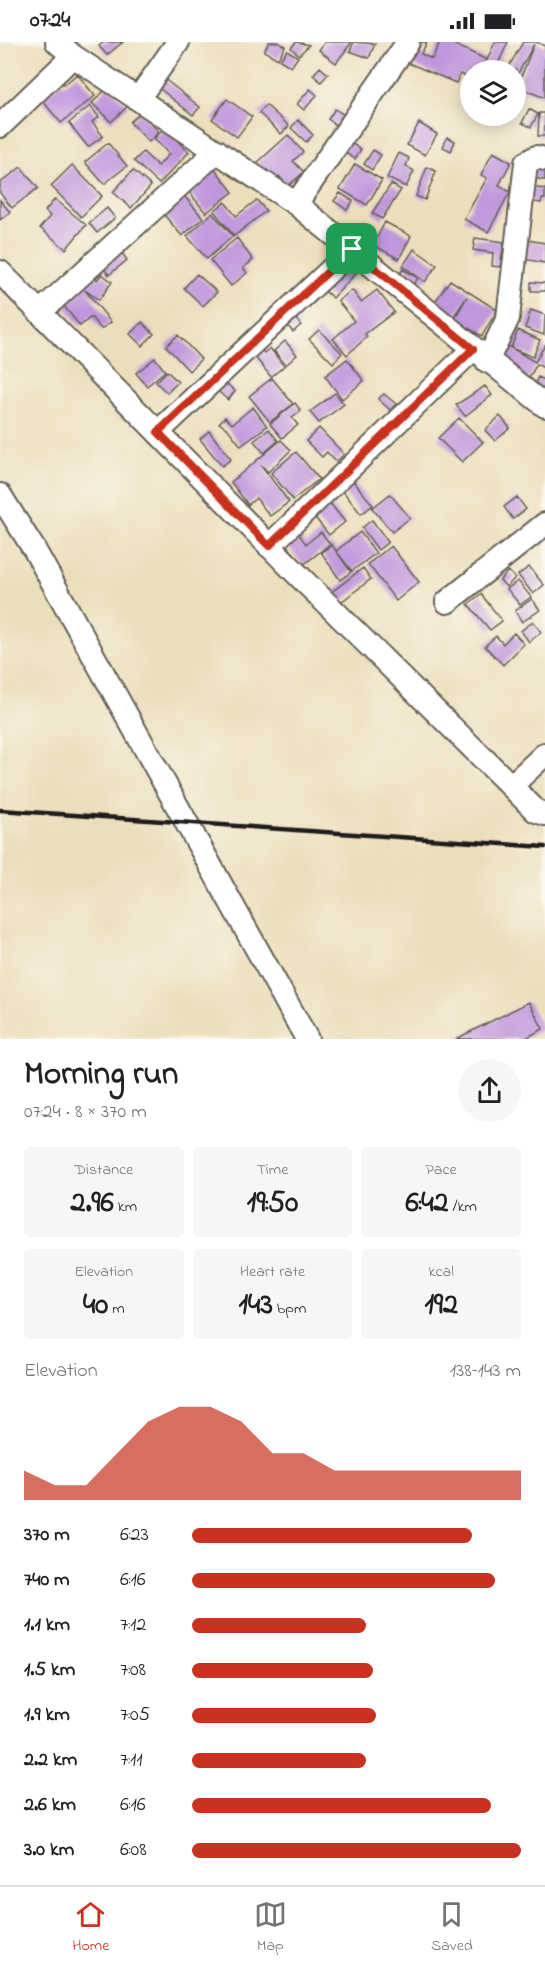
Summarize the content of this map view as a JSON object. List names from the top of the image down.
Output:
{
  "page": {
    "status": "07:24",
    "heading": ["Morning run", "07:24 · 8 × 370 m"],
    "stats": [
      ["Distance", "2.96 km"],
      ["Time", "19:50"],
      ["Pace", "6:42 /km"],
      ["Elevation", "40 m"],
      ["Heart rate", "143 bpm"],
      ["kcal", "192"]
    ],
    "chart": ["Elevation", "138–143 m"],
    "list": [
      {
        "name": "370 m",
        "note": "6:23"
      },
      {
        "name": "740 m",
        "note": "6:16"
      },
      {
        "name": "1.1 km",
        "note": "7:12"
      },
      {
        "name": "1.5 km",
        "note": "7:08"
      },
      {
        "name": "1.9 km",
        "note": "7:05"
      },
      {
        "name": "2.2 km",
        "note": "7:11"
      },
      {
        "name": "2.6 km",
        "note": "6:16"
      },
      {
        "name": "3.0 km",
        "note": "6:08"
      }
    ],
    "tabs": ["Home", "Map", "Saved"]
  }
}
